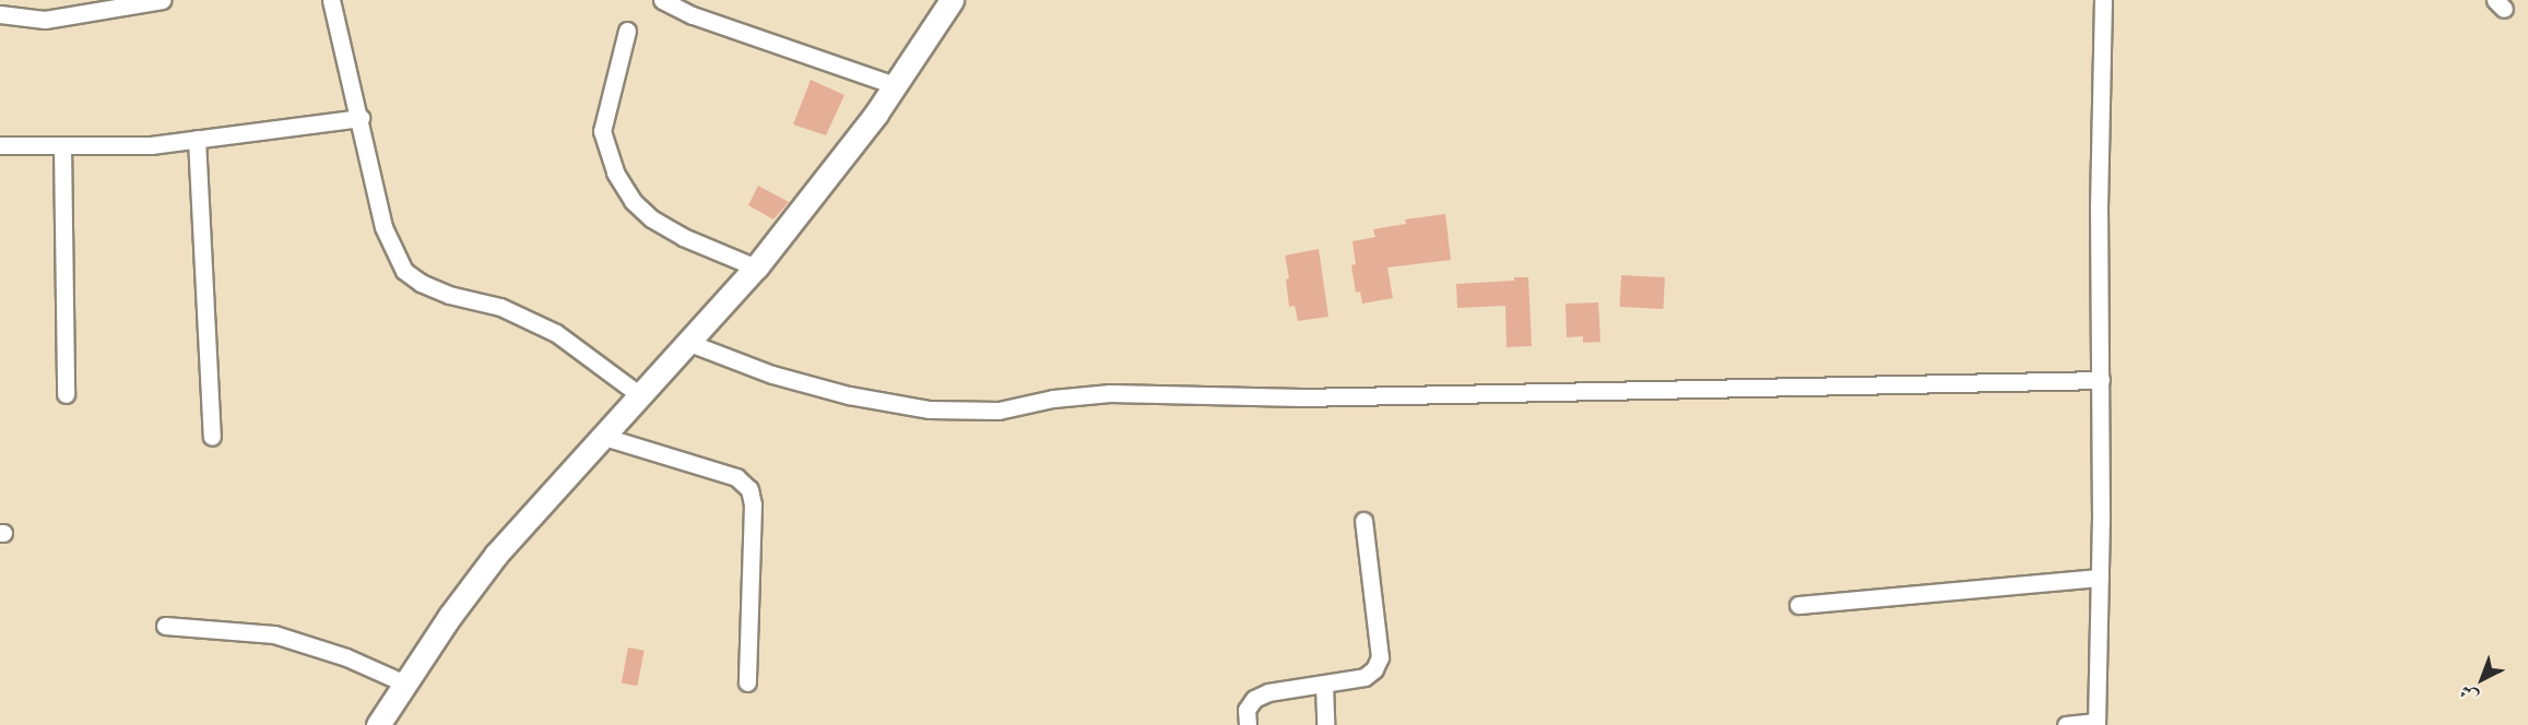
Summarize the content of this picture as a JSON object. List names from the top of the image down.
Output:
{
  "north": "bottom left"
}
